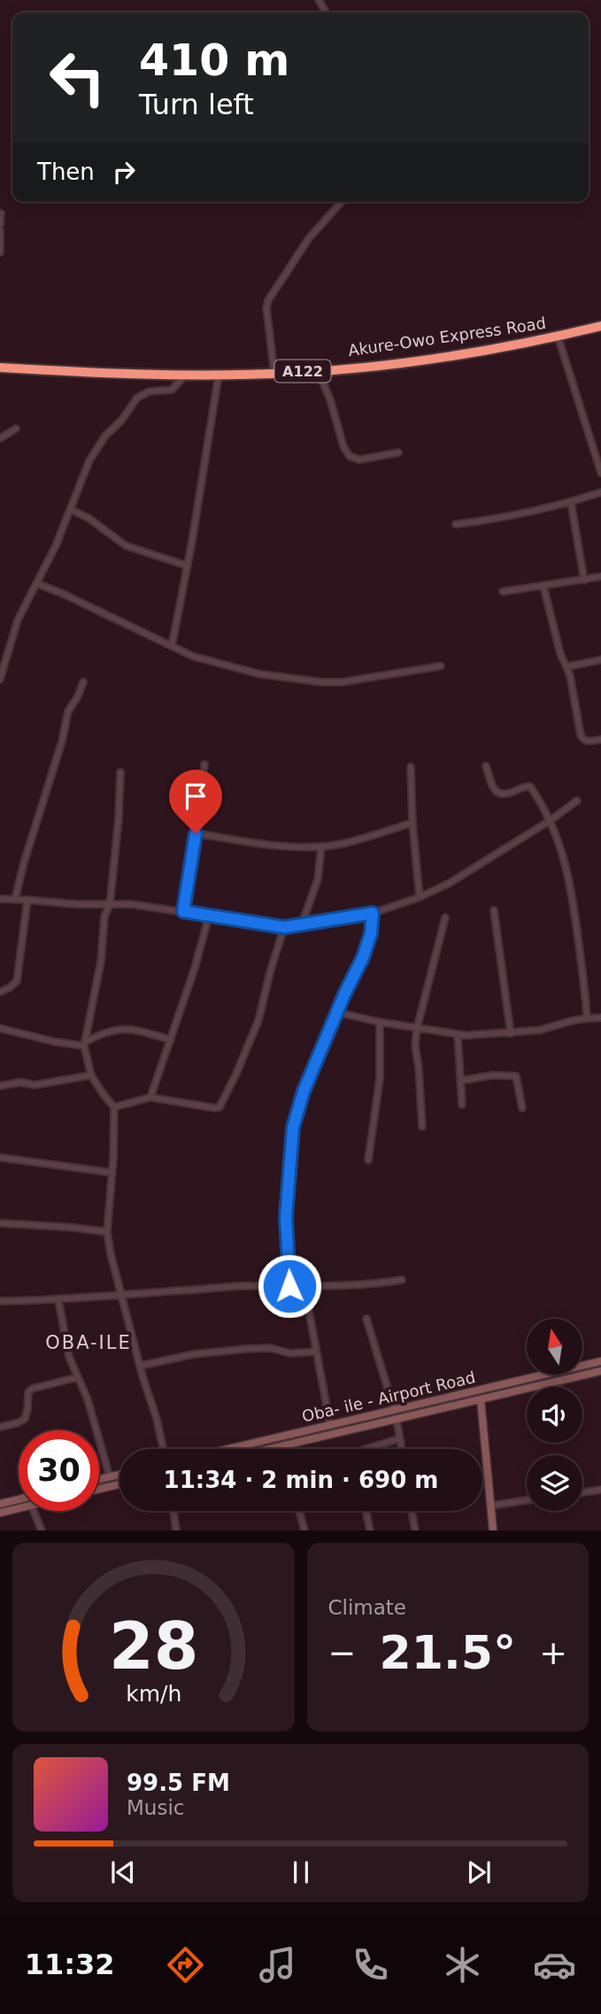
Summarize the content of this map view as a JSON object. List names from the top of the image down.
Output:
{
  "streets": {
    "highway": ["Akure-Owo Express Road", "A122"],
    "main road": ["Oba- ile - Airport Road"]
  },
  "districts": ["OBA-ILE"],
  "north": "top",
  "page": {
    "turn": ["410 m", "Turn left"],
    "then": "Then",
    "limit": "30",
    "trip": "11:34 · 2 min · 690 m",
    "tile": "Climate",
    "heat": ["−", "21.5°", "+"],
    "song": ["99.5 FM", "Music"],
    "tabs": "11:32",
    "gauge": ["28", "km/h"]
  }
}
